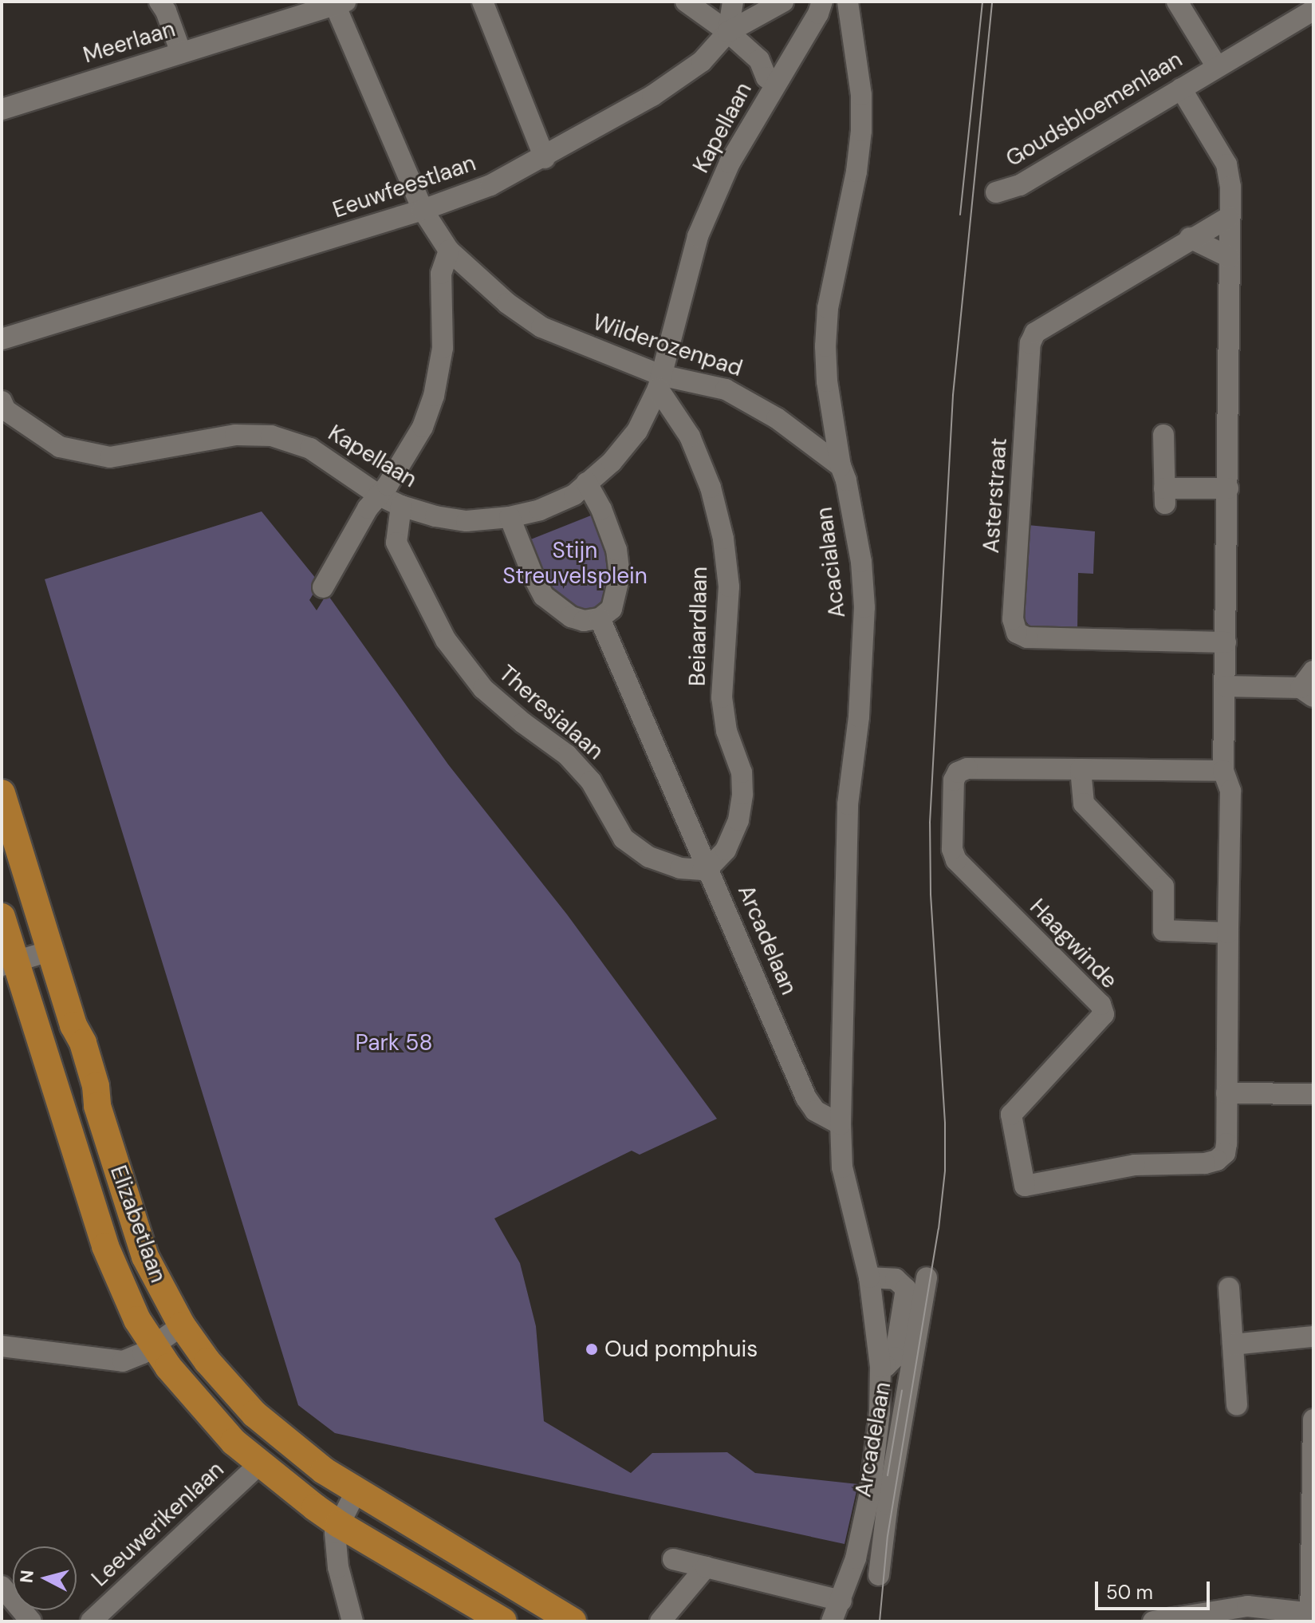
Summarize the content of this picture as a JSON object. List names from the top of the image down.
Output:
{
  "streets": {
    "main road": ["Elizabetlaan"],
    "street": [
      "Meerlaan",
      "Goudsbloemenlaan",
      "Kapellaan",
      "Eeuwfeestlaan",
      "Wilderozenpad",
      "Asterstraat",
      "Acacialaan",
      "Beiaardlaan",
      "Theresialaan",
      "Arcadelaan",
      "Haagwinde",
      "Leeuwerikenlaan"
    ]
  },
  "crossings": [
    ["Meerlaan", "Wilderozenpad"],
    ["Kapellaan", "Eeuwfeestlaan"],
    ["Kapellaan", "Wilderozenpad"],
    ["Kapellaan", "Beiaardlaan"],
    ["Kapellaan", "Theresialaan"],
    ["Eeuwfeestlaan", "Wilderozenpad"],
    ["Wilderozenpad", "Acacialaan"],
    ["Wilderozenpad", "Beiaardlaan"],
    ["Acacialaan", "Arcadelaan"],
    ["Beiaardlaan", "Theresialaan"],
    ["Beiaardlaan", "Arcadelaan"],
    ["Theresialaan", "Arcadelaan"],
    ["Elizabetlaan", "Leeuwerikenlaan"]
  ],
  "parks": ["Stijn Streuvelsplein", "Park 58"],
  "places": ["Oud pomphuis"],
  "scale_bar": "50 m",
  "north": "left"
}
